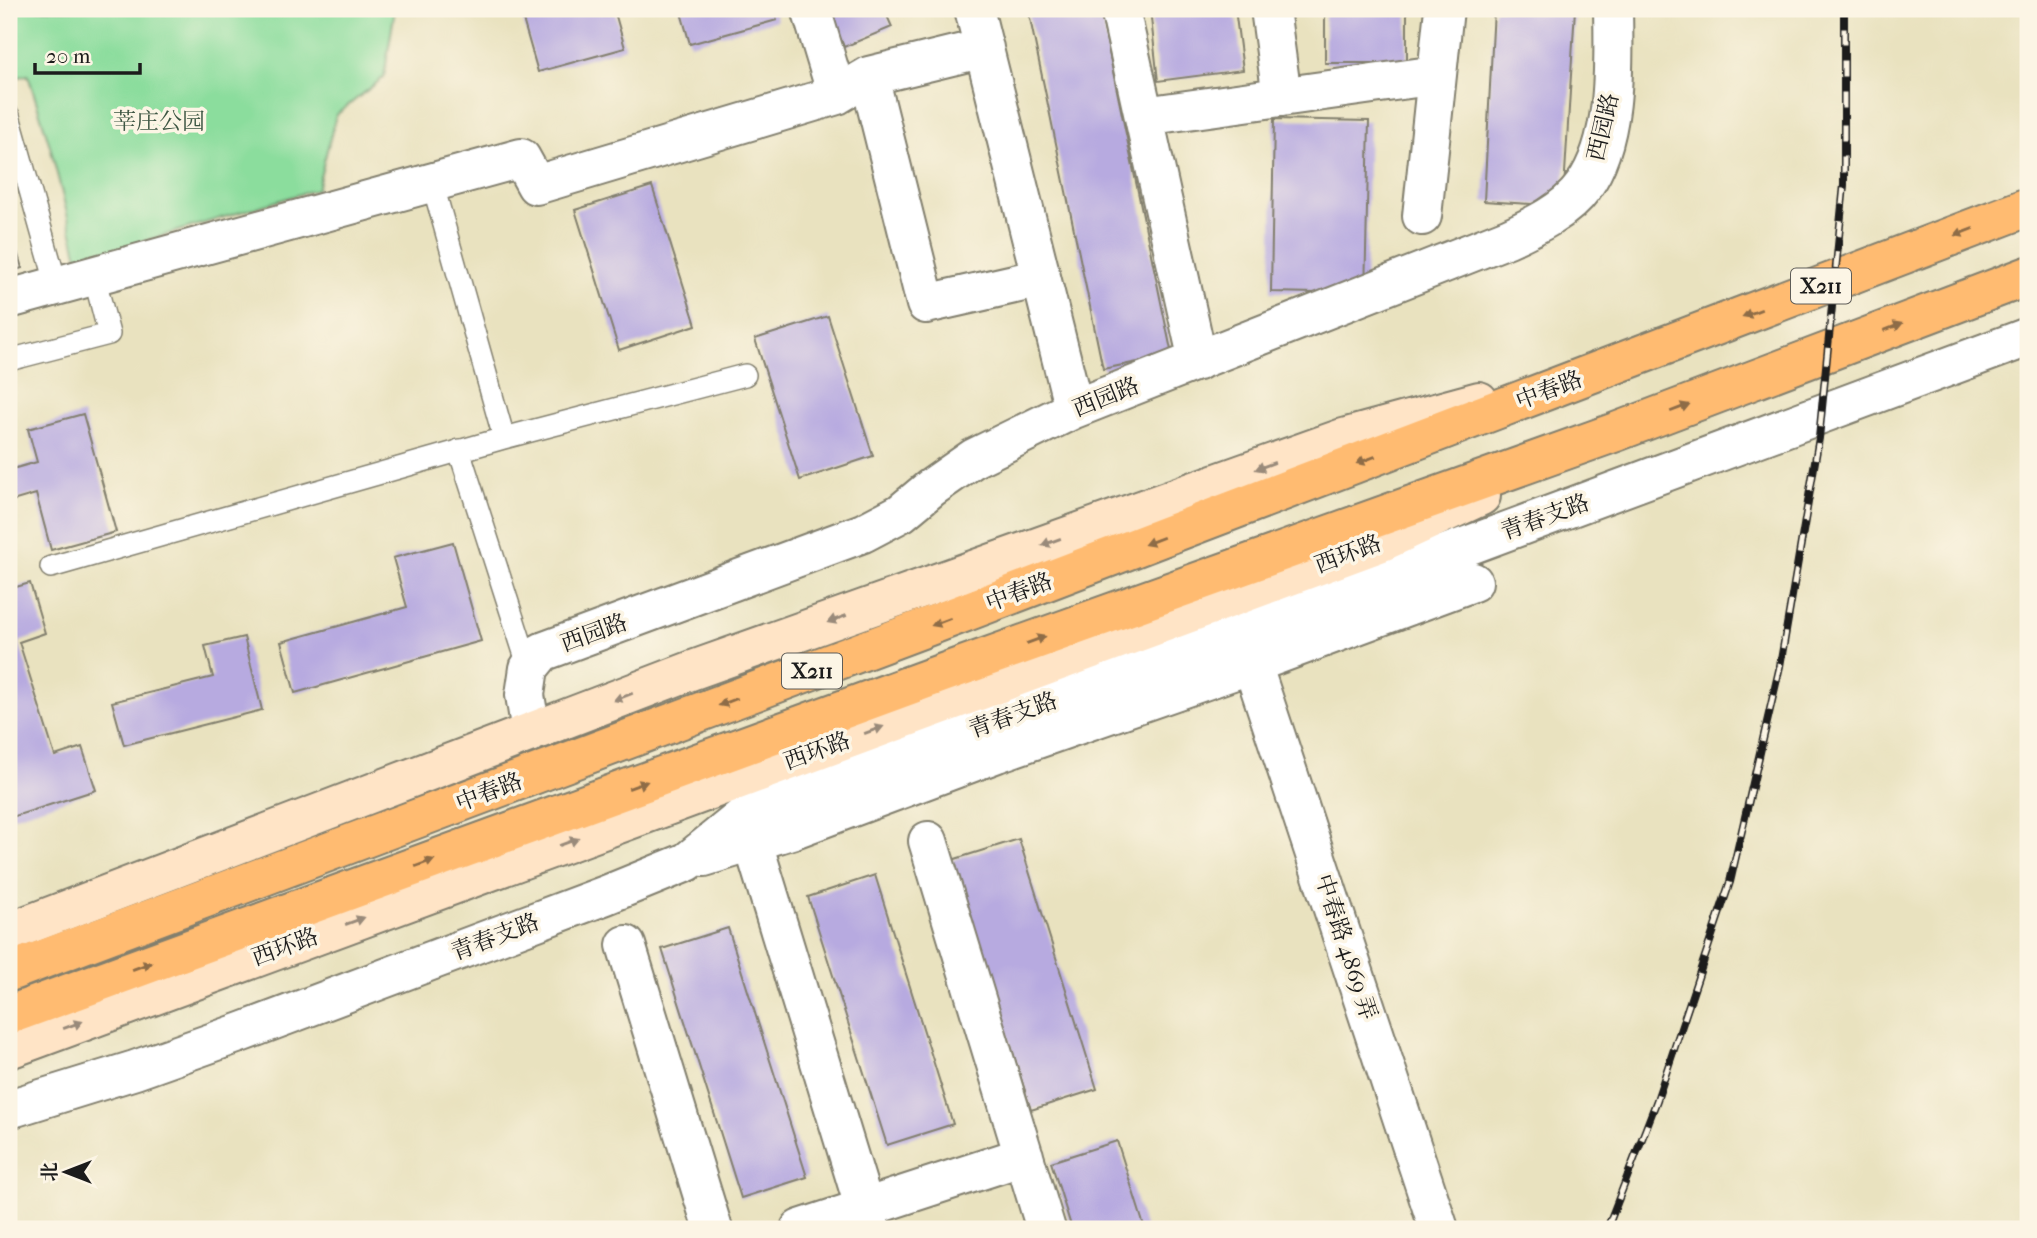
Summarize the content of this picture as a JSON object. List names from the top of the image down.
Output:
{
  "streets": {
    "main road": ["X211", "中春路", "西环路"],
    "street": ["西园路", "青春支路", "中春路 4869 弄"]
  },
  "crossings": [
    ["中春路", "西环路"]
  ],
  "parks": ["莘庄公园"],
  "scale_bar": "20 m",
  "north": "left"
}
